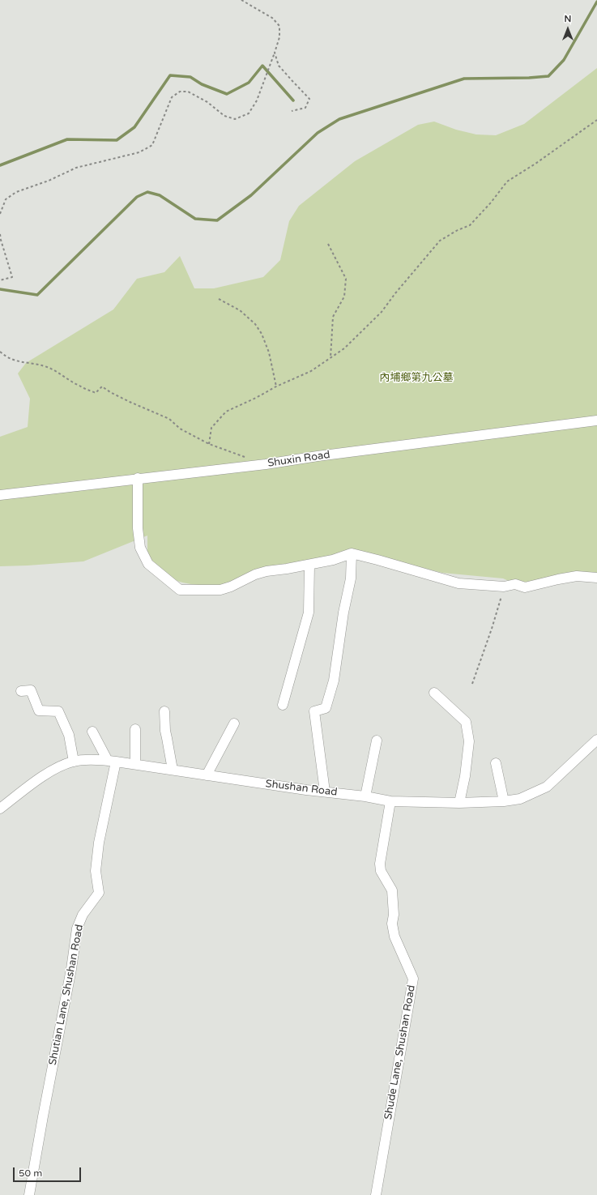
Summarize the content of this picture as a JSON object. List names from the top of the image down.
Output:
{
  "streets": {
    "street": [
      "Shuxin Road",
      "Shushan Road",
      "Shutian Lane, Shushan Road",
      "Shude Lane, Shushan Road"
    ]
  },
  "crossings": [
    ["Shushan Road", "Shutian Lane, Shushan Road"],
    ["Shushan Road", "Shude Lane, Shushan Road"]
  ],
  "parks": ["內埔鄉第九公墓"],
  "scale_bar": "50 m",
  "north": "top"
}
